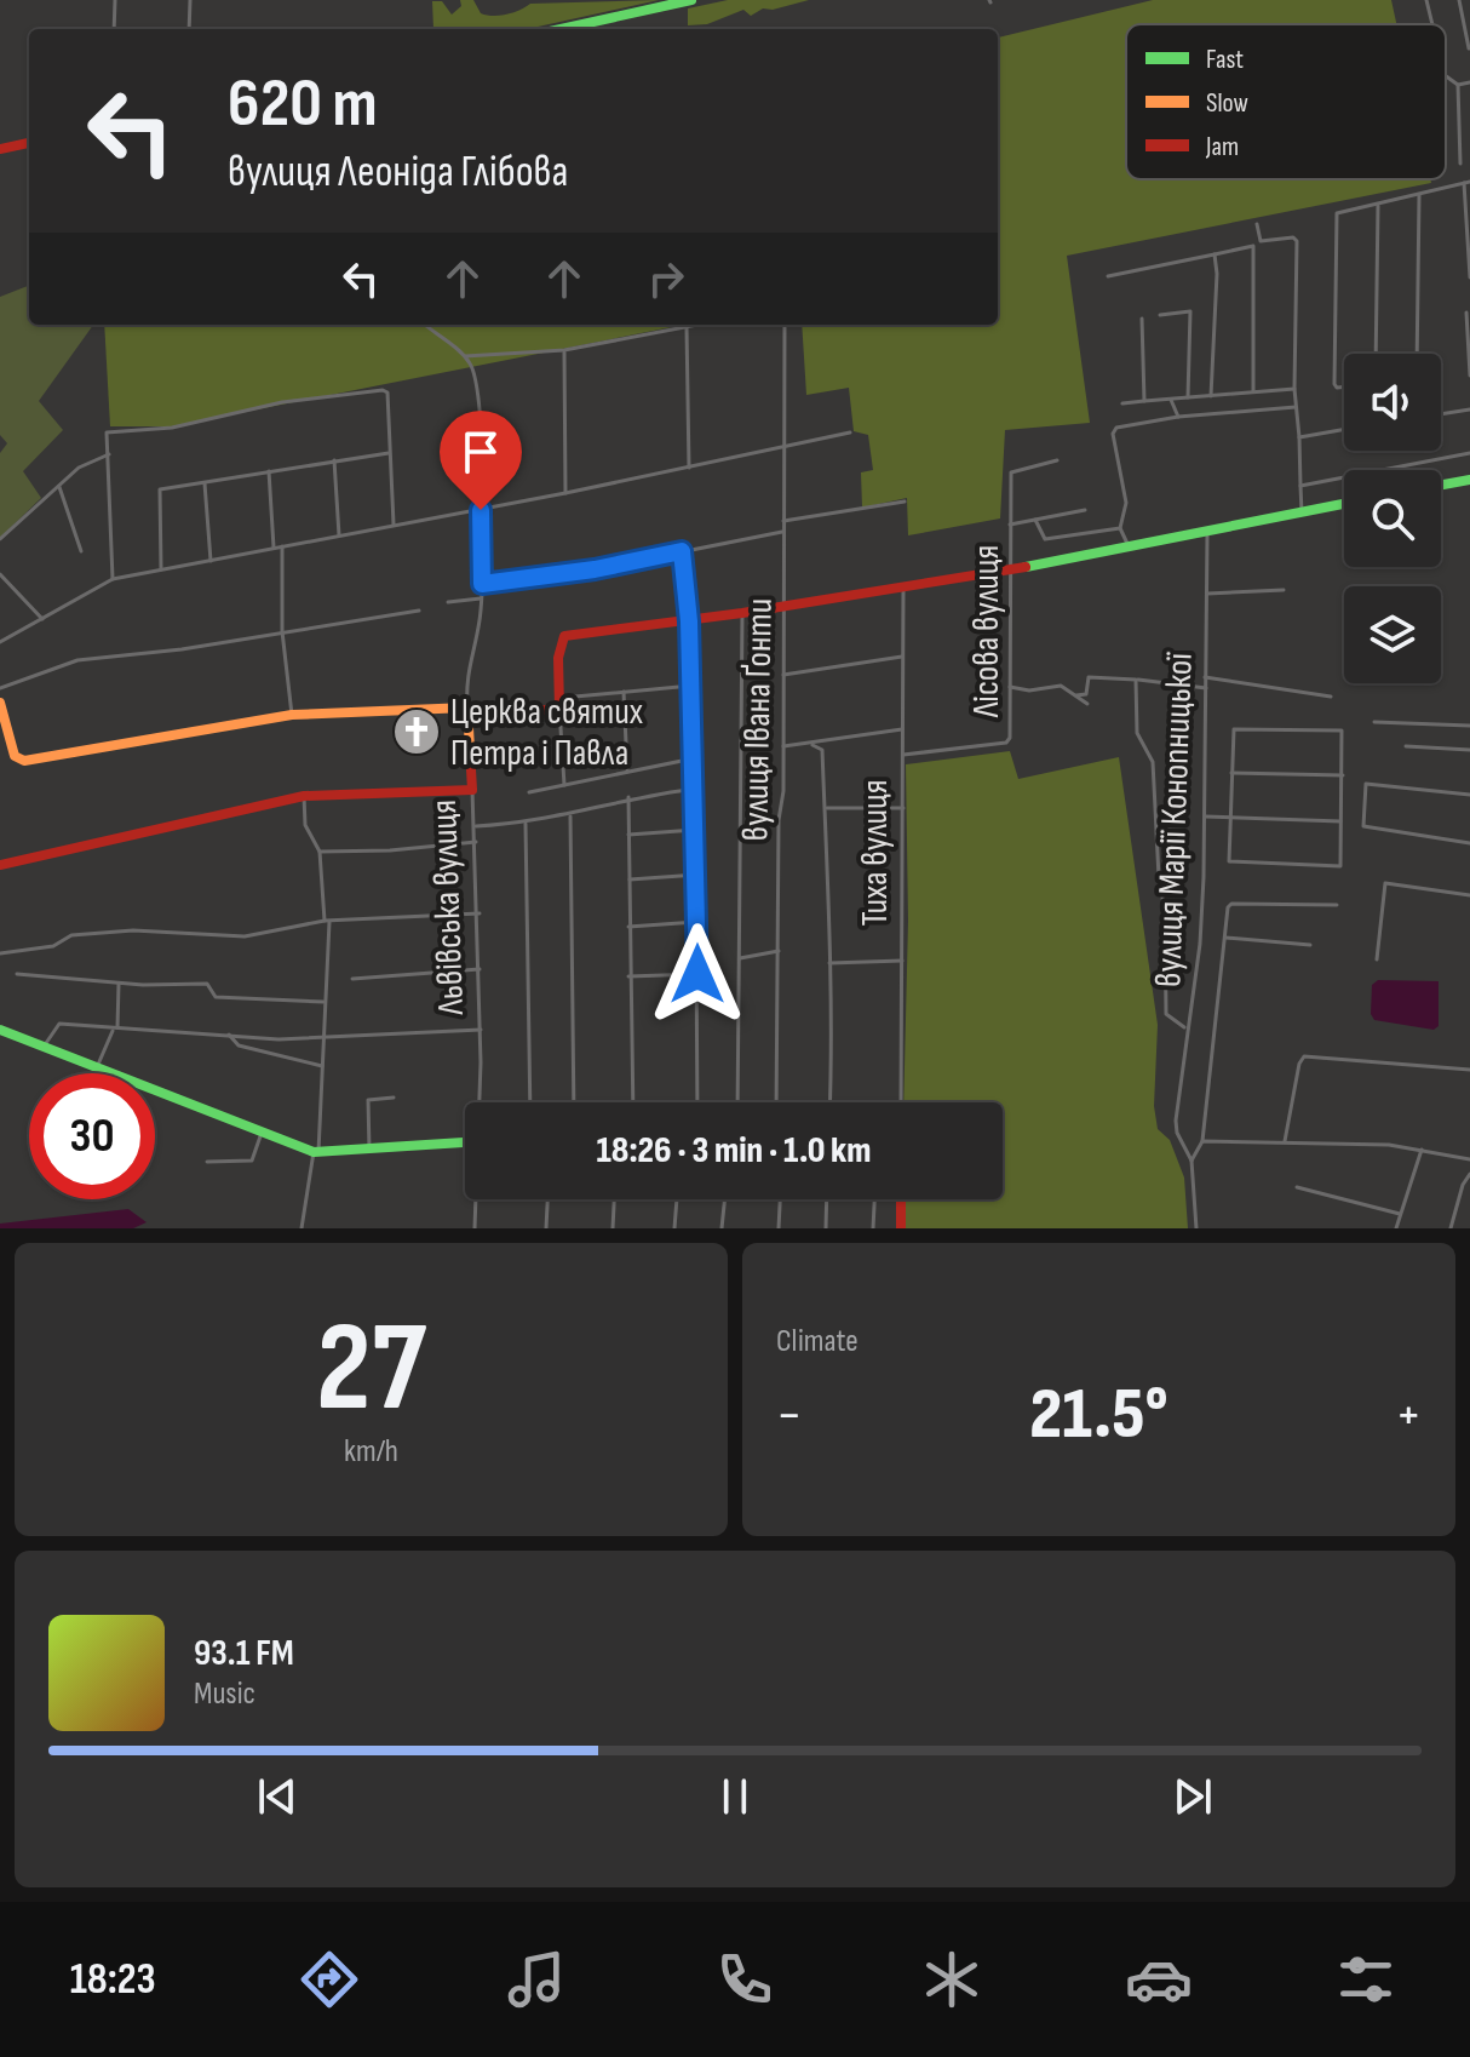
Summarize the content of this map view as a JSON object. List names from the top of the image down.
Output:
{
  "streets": {
    "main road": ["Львівська вулиця"],
    "street": [
      "Лісова вулиця",
      "вулиця Івана Ґонти",
      "вулиця Марії Конопницької",
      "Тиха вулиця"
    ]
  },
  "crossings": [
    ["Лісова вулиця", "Тиха вулиця"]
  ],
  "places": {
    "church": ["Церква святих Петра і Павла"]
  },
  "legend": ["Fast", "Slow", "Jam"],
  "page": {
    "turn": ["620 m", "вулиця Леоніда Глібова"],
    "limit": "30",
    "trip": "18:26 · 3 min · 1.0 km",
    "tile": [
      ["27", "km/h"],
      "Climate"
    ],
    "heat": ["−", "21.5°", "+"],
    "song": ["93.1 FM", "Music"],
    "tabs": "18:23"
  }
}
